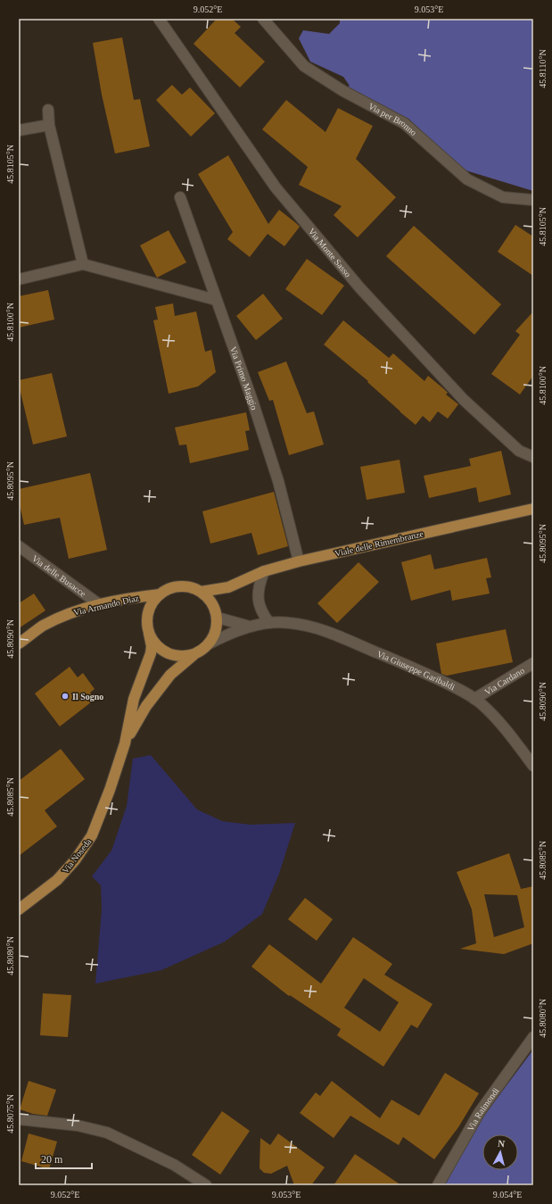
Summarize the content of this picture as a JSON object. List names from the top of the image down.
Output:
{
  "streets": {
    "main road": ["Viale delle Rimembranze", "Via Armando Diaz", "Via Noseda"],
    "street": [
      "Via per Bronno",
      "Via Monte Sasso",
      "Via Primo Maggio",
      "Via delle Busacce",
      "Via Giuseppe Garibaldi",
      "Via Cardano",
      "Via Raimondi"
    ]
  },
  "crossings": [
    ["Via Primo Maggio", "Viale delle Rimembranze"],
    ["Viale delle Rimembranze", "Via Armando Diaz"],
    ["Viale delle Rimembranze", "Via Giuseppe Garibaldi"],
    ["Viale delle Rimembranze", "Via Noseda"],
    ["Via delle Busacce", "Via Armando Diaz"],
    ["Via Armando Diaz", "Via Giuseppe Garibaldi"],
    ["Via Armando Diaz", "Via Noseda"],
    ["Via Giuseppe Garibaldi", "Via Cardano"],
    ["Via Giuseppe Garibaldi", "Via Noseda"]
  ],
  "places": ["Il Sogno"],
  "scale_bar": "20 m",
  "north": "top",
  "coordinates": [
    "9.052°E",
    "9.053°E",
    "45.8110°N",
    "45.8105°N",
    "45.8100°N",
    "45.8095°N",
    "45.8090°N",
    "45.8085°N",
    "45.8080°N",
    "45.8075°N",
    "9.054°E"
  ]
}
